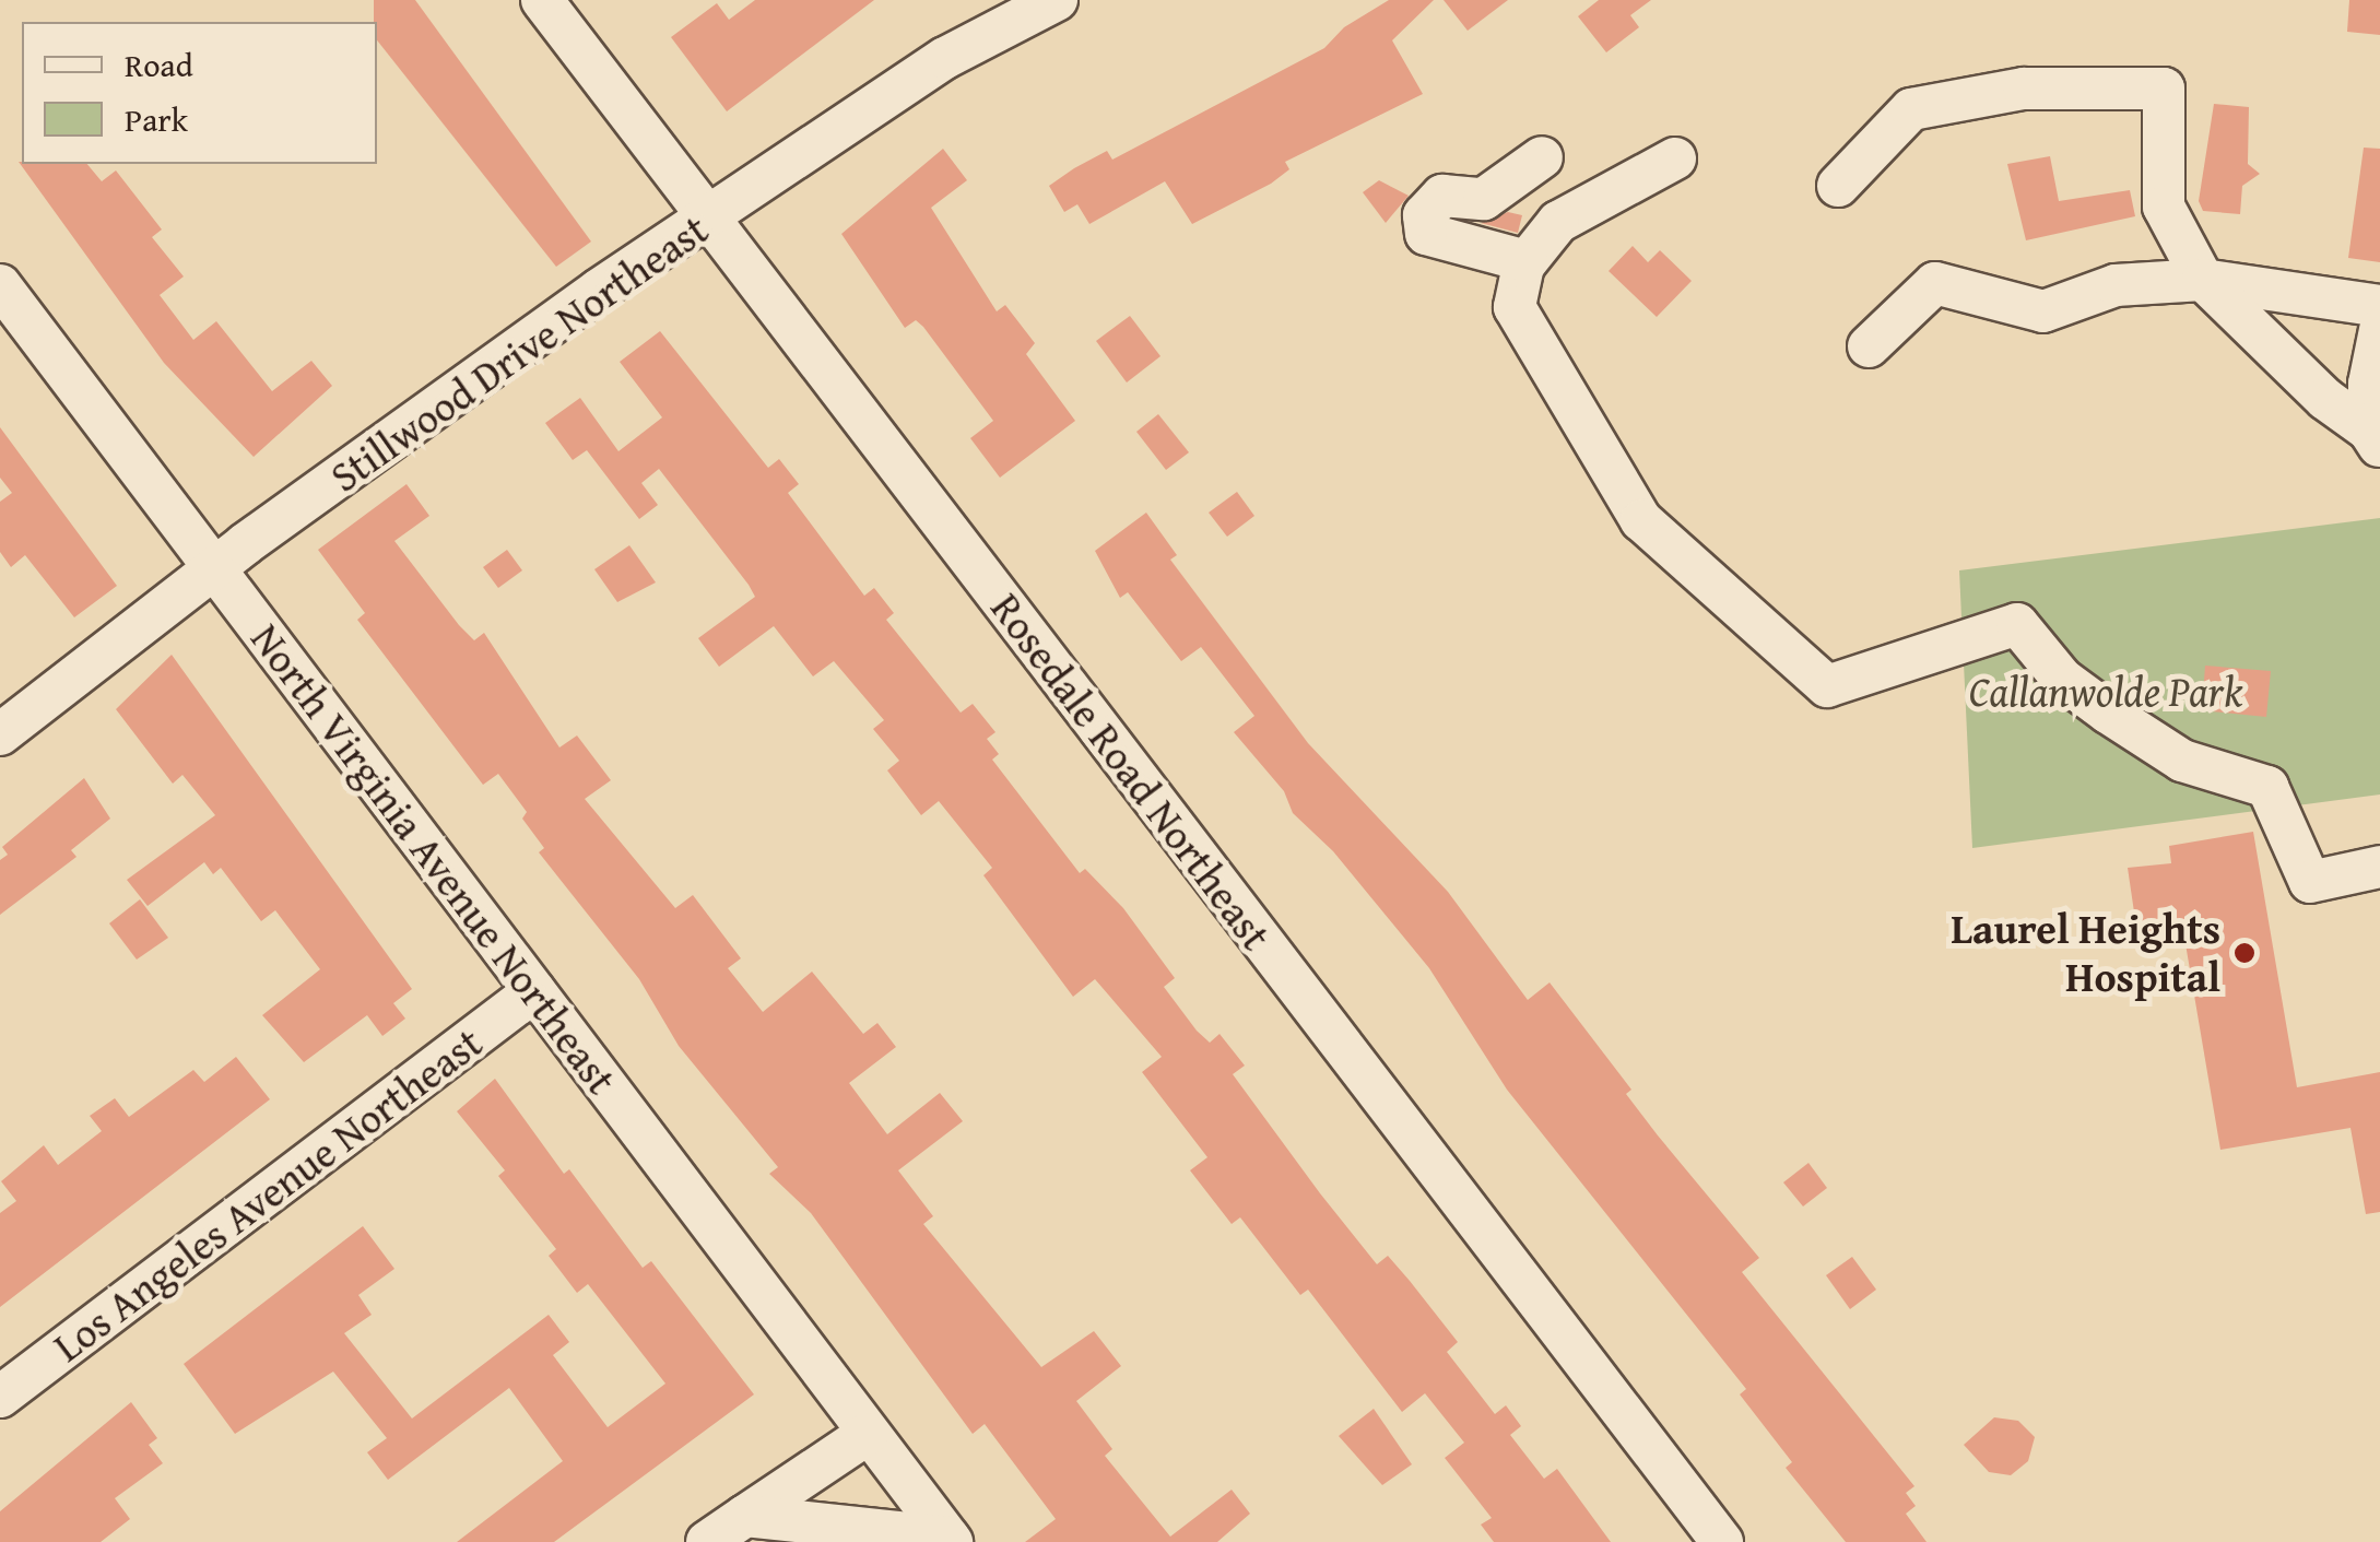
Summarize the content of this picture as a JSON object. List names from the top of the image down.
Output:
{
  "streets": {
    "street": [
      "Stillwood Drive Northeast",
      "Rosedale Road Northeast",
      "North Virginia Avenue Northeast",
      "Los Angeles Avenue Northeast"
    ]
  },
  "crossings": [
    ["Stillwood Drive Northeast", "Rosedale Road Northeast"],
    ["Stillwood Drive Northeast", "North Virginia Avenue Northeast"],
    ["North Virginia Avenue Northeast", "Los Angeles Avenue Northeast"]
  ],
  "parks": ["Callanwolde Park"],
  "places": ["Laurel Heights Hospital"],
  "legend": ["Road", "Park"]
}
